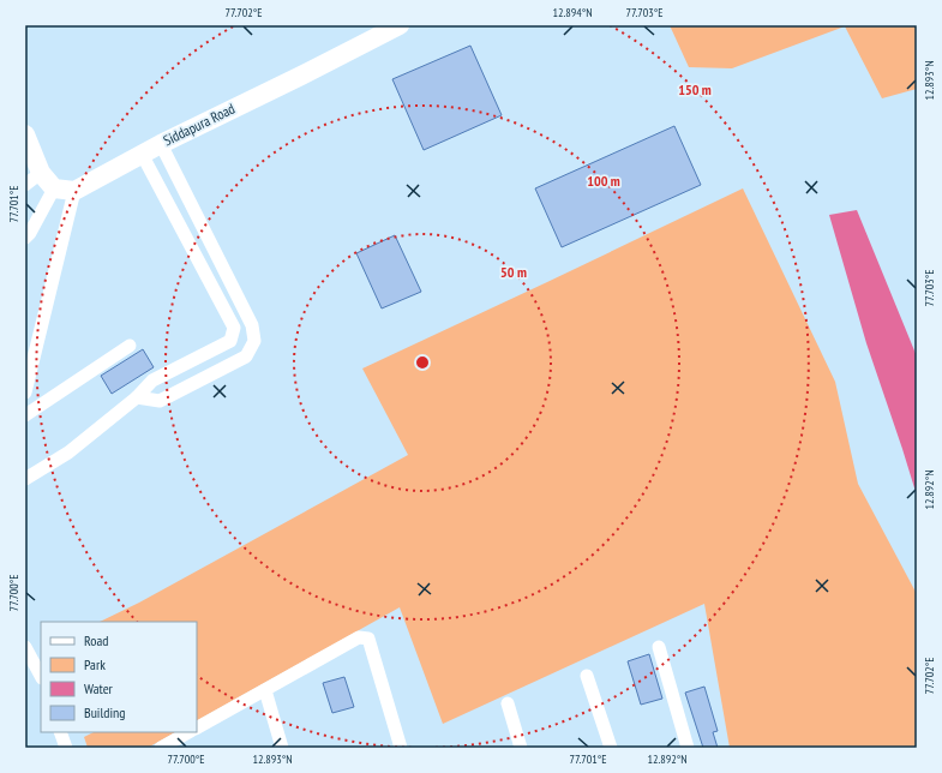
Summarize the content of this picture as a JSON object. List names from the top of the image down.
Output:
{
  "streets": {
    "street": ["Siddapura Road"]
  },
  "legend": [
    "Road",
    "Park",
    "Water",
    "Building"
  ],
  "coordinates": [
    "77.702°E",
    "12.894°N",
    "77.703°E",
    "12.893°N",
    "77.701°E",
    "12.892°N",
    "77.700°E"
  ],
  "rings": ["150 m", "100 m", "50 m"]
}
